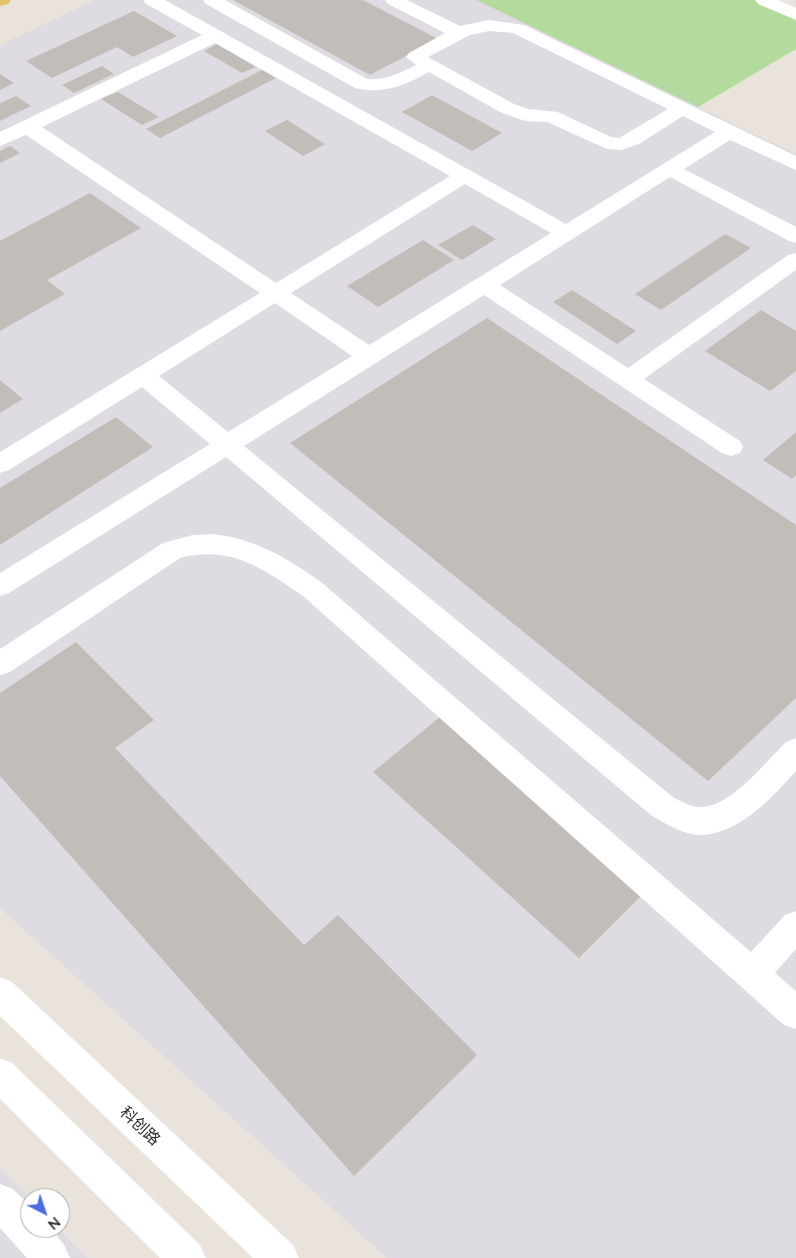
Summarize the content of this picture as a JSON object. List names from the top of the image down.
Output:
{
  "streets": {
    "street": ["科创路"]
  },
  "north": "bottom right"
}
